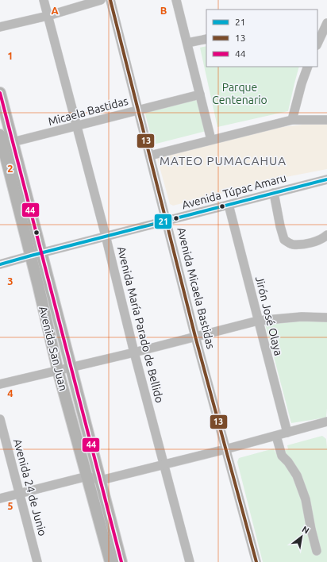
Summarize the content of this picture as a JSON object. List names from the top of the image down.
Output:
{
  "streets": {
    "main road": ["Avenida San Juan"],
    "street": [
      "Micaela Bastidas",
      "Avenida Túpac Amaru",
      "Avenida Micaela Bastidas",
      "Jirón José Olaya",
      "Avenida María Parado de Bellido",
      "Avenida 24 de Junio"
    ]
  },
  "crossings": [
    ["Micaela Bastidas", "Avenida Micaela Bastidas"],
    ["Micaela Bastidas", "Avenida María Parado de Bellido"],
    ["Micaela Bastidas", "Avenida San Juan"],
    ["Avenida Túpac Amaru", "Avenida Micaela Bastidas"],
    ["Avenida Túpac Amaru", "Jirón José Olaya"],
    ["Avenida Túpac Amaru", "Avenida María Parado de Bellido"],
    ["Avenida Túpac Amaru", "Avenida San Juan"]
  ],
  "districts": ["MATEO PUMACAHUA"],
  "parks": ["Parque Centenario"],
  "lines": ["transit line 13", "transit line 44", "transit line 21"],
  "legend": ["21", "13", "44"],
  "north": "top right",
  "grid": {
    "columns": ["A", "B"],
    "rows": [
      "1",
      "2",
      "3",
      "4",
      "5"
    ]
  }
}
